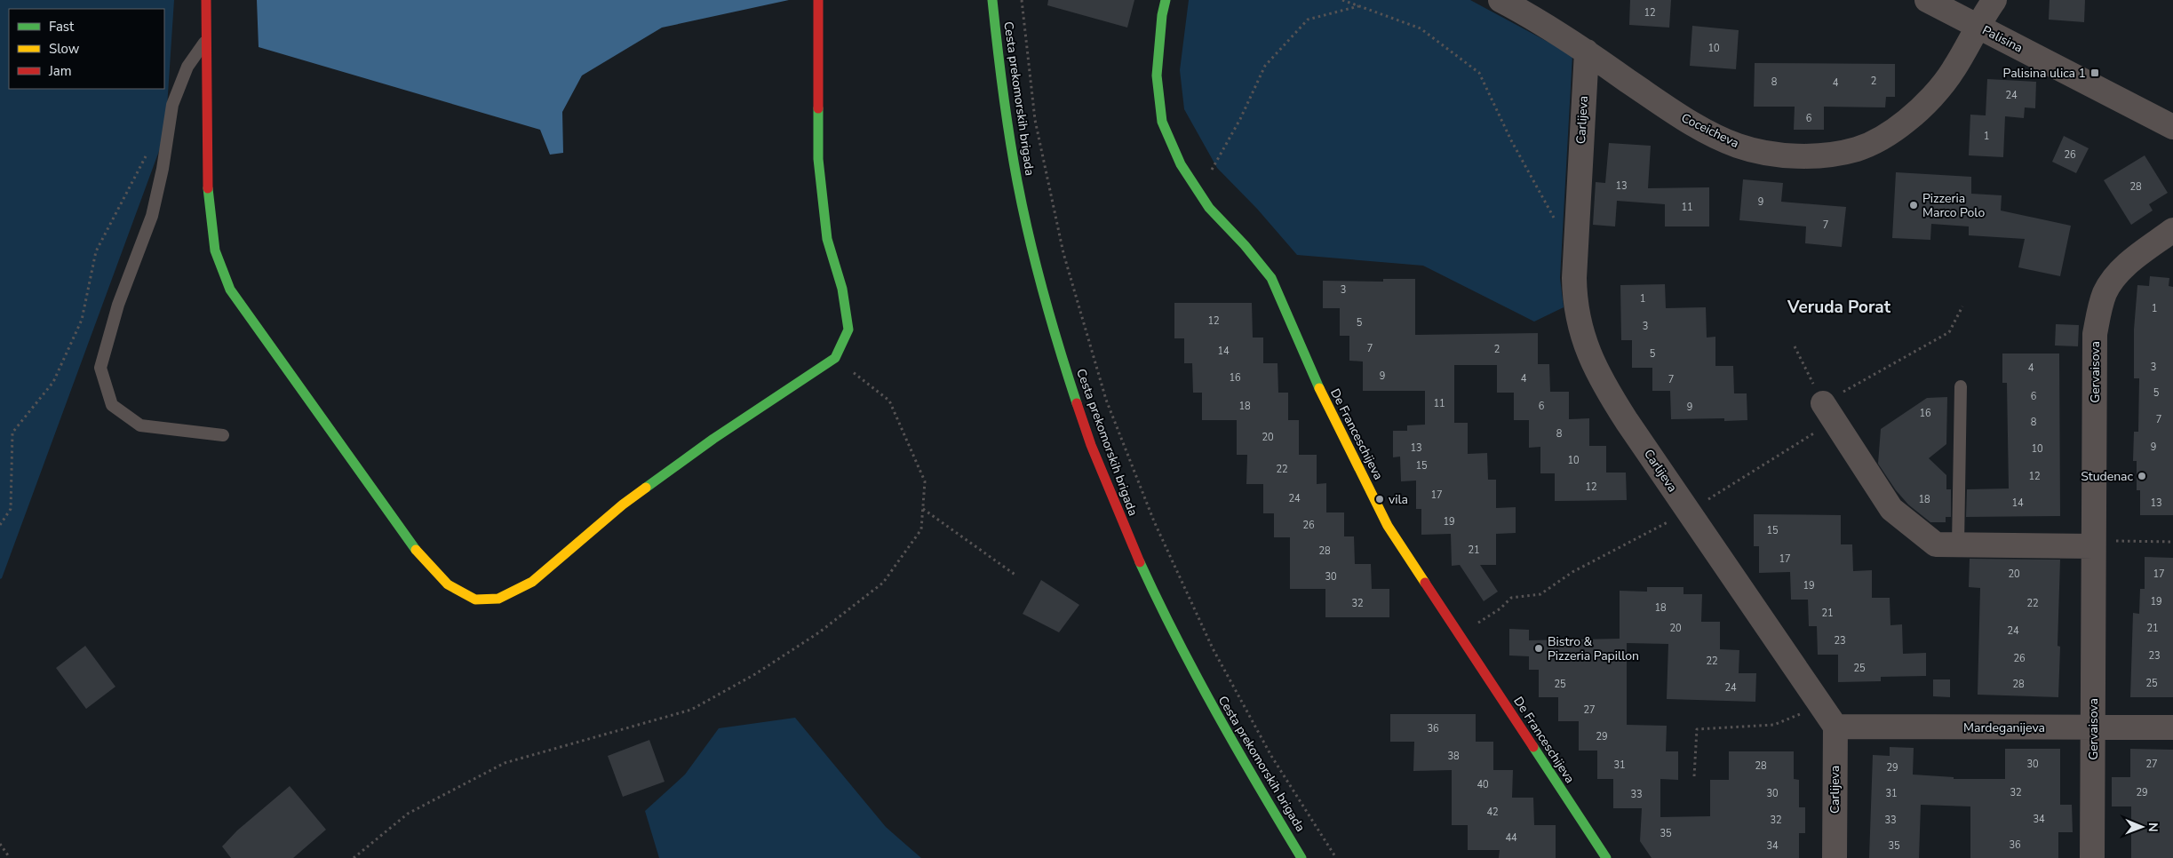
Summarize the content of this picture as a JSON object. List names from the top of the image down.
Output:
{
  "streets": {
    "street": [
      "Palisina",
      "Cesta prekomorskih brigada",
      "Carlijeva",
      "Coceicheva",
      "Gervaisova",
      "De Franceschijeva",
      "Mardeganijeva"
    ]
  },
  "crossings": [
    ["Palisina", "Coceicheva"],
    ["Carlijeva", "Coceicheva"],
    ["Carlijeva", "Mardeganijeva"],
    ["Gervaisova", "Mardeganijeva"]
  ],
  "districts": ["Veruda Porat"],
  "places": {
    "transit": ["Palisina ulica 1"],
    "other": [
      "Pizzeria Marco Polo",
      "Studenac",
      "vila",
      "Bistro & Pizzeria Papillon"
    ]
  },
  "house_numbers": [
    "12",
    "10",
    "2",
    "8",
    "4",
    "24",
    "6",
    "1",
    "26",
    "13",
    "28",
    "9",
    "11",
    "7",
    "3",
    "1",
    "1",
    "12",
    "5",
    "3",
    "7",
    "2",
    "14",
    "5",
    "3",
    "4",
    "9",
    "16",
    "4",
    "7",
    "5",
    "6",
    "11",
    "18",
    "6",
    "9",
    "16",
    "7",
    "8",
    "8",
    "20",
    "9",
    "13",
    "10",
    "10",
    "15",
    "22",
    "12",
    "12",
    "17",
    "24",
    "18",
    "14",
    "13",
    "19",
    "26",
    "15",
    "21",
    "28",
    "17",
    "20",
    "17",
    "30",
    "19",
    "19",
    "32",
    "22",
    "18",
    "21",
    "20",
    "21",
    "24",
    "23",
    "23",
    "26",
    "22",
    "25",
    "25",
    "25",
    "28",
    "24",
    "27",
    "36",
    "29",
    "38",
    "30",
    "27",
    "31",
    "28",
    "29",
    "40",
    "32",
    "29",
    "30",
    "31",
    "33",
    "42",
    "34",
    "32",
    "33",
    "35",
    "44",
    "36",
    "34",
    "35"
  ],
  "legend": ["Fast", "Slow", "Jam"],
  "north": "right"
}
